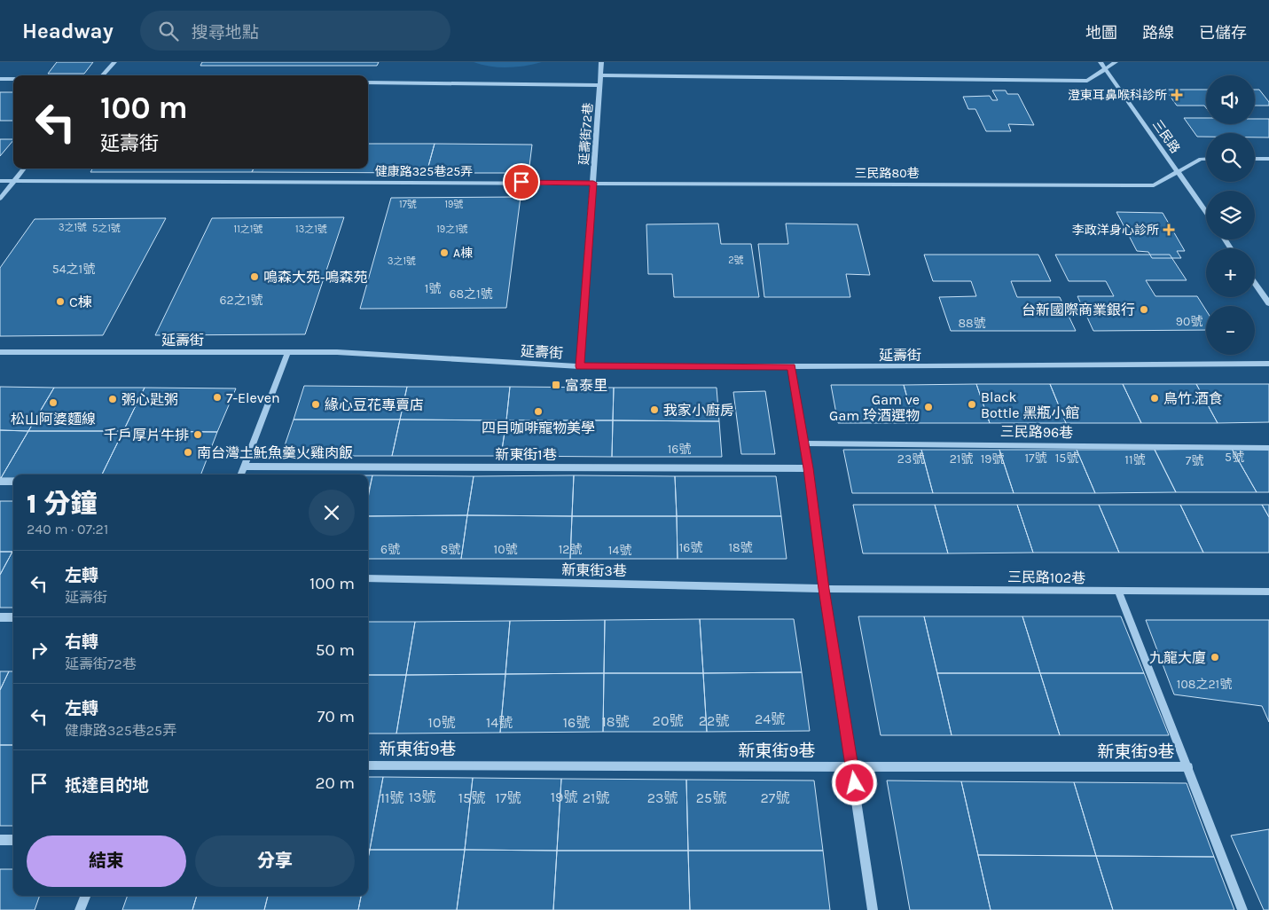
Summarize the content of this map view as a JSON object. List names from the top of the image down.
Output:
{
  "streets": {
    "street": [
      "延壽街72巷",
      "三民路",
      "健康路325巷25弄",
      "三民路80巷",
      "延壽街",
      "三民路96巷",
      "新東街1巷",
      "新東街3巷",
      "三民路102巷",
      "新東街9巷"
    ]
  },
  "crossings": [
    ["延壽街72巷", "健康路325巷25弄"],
    ["延壽街72巷", "三民路80巷"],
    ["延壽街72巷", "延壽街"],
    ["三民路", "三民路80巷"],
    ["健康路325巷25弄", "三民路80巷"],
    ["新東街3巷", "三民路102巷"]
  ],
  "places": {
    "health": ["澄東耳鼻喉科診所", "李政洋身心診所"],
    "other": [
      "A棟",
      "鳴森大苑-鳴森苑",
      "C棟",
      "台新國際商業銀行",
      "7-Eleven",
      "鳥竹.酒食",
      "粥心匙粥",
      "松山阿婆麵線",
      "緣心豆花專賣店",
      "Black Bottle 黑瓶小館",
      "Gam ve Gam 玲酒選物",
      "我家小廚房",
      "四目咖啡寵物美學",
      "千戶厚片牛排",
      "南台灣土魠魚羹火雞肉飯",
      "九龍大廈"
    ],
    "transit": ["富泰里"]
  },
  "house_numbers": [
    "17號",
    "19號",
    "3之1號",
    "5之1號",
    "11之1號",
    "13之1號",
    "19之1號",
    "2號",
    "3之1號",
    "54之1號",
    "1號",
    "68之1號",
    "62之1號",
    "90號",
    "88號",
    "16號",
    "5號",
    "17號",
    "15號",
    "23號",
    "21號",
    "19號",
    "11號",
    "7號",
    "16號",
    "18號",
    "6號",
    "8號",
    "10號",
    "12號",
    "14號",
    "108之21號",
    "24號",
    "20號",
    "22號",
    "18號",
    "10號",
    "14號",
    "16號",
    "13號",
    "19號",
    "11號",
    "15號",
    "17號",
    "21號",
    "23號",
    "25號",
    "27號"
  ],
  "page": {
    "header": "Headway",
    "search": "搜尋地點",
    "nav": ["地圖", "路線", "已儲存"],
    "map_buttons": ["+", "−"],
    "turn": ["100 m", "延壽街"],
    "heading": ["1 分鐘", "240 m · 07:21"],
    "list": [
      {
        "name": "左轉",
        "note": "延壽街",
        "value": "100 m"
      },
      {
        "name": "右轉",
        "note": "延壽街72巷",
        "value": "50 m"
      },
      {
        "name": "左轉",
        "note": "健康路325巷25弄",
        "value": "70 m"
      },
      {
        "name": "抵達目的地",
        "value": "20 m"
      }
    ],
    "buttons": ["結束", "分享"]
  }
}
